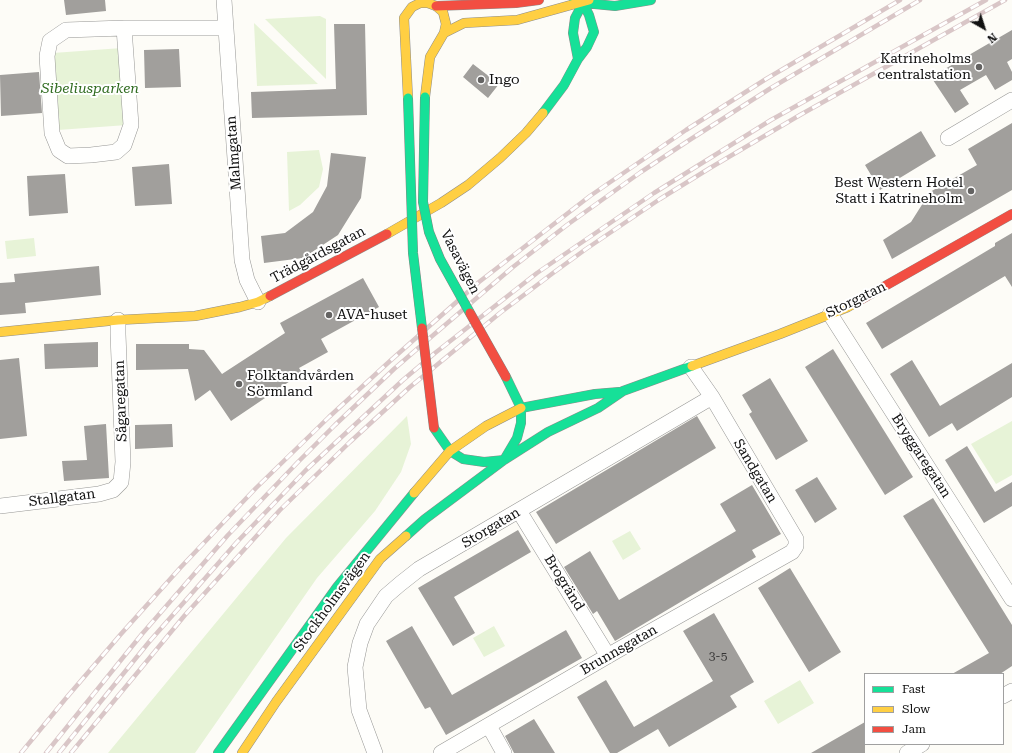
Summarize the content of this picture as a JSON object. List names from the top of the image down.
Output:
{
  "streets": {
    "main road": [
      "Trädgårdsgatan",
      "Vasavägen",
      "Storgatan",
      "Stockholmsvägen"
    ],
    "street": [
      "Malmgatan",
      "Sågaregatan",
      "Bryggaregatan",
      "Sandgatan",
      "Stallgatan",
      "Brogränd",
      "Brunnsgatan"
    ]
  },
  "crossings": [
    ["Malmgatan", "Trädgårdsgatan"],
    ["Trädgårdsgatan", "Sågaregatan"],
    ["Vasavägen", "Storgatan"],
    ["Storgatan", "Bryggaregatan"],
    ["Storgatan", "Sandgatan"],
    ["Storgatan", "Brogränd"],
    ["Storgatan", "Stockholmsvägen"],
    ["Sågaregatan", "Stallgatan"],
    ["Sandgatan", "Brunnsgatan"],
    ["Brogränd", "Brunnsgatan"]
  ],
  "parks": ["Sibeliusparken"],
  "places": [
    "Katrineholms centralstation",
    "Ingo",
    "Best Western Hotel Statt i Katrineholm",
    "AVA-huset",
    "Folktandvården Sörmland"
  ],
  "house_numbers": ["3-5"],
  "legend": ["Fast", "Slow", "Jam"],
  "north": "bottom right"
}
